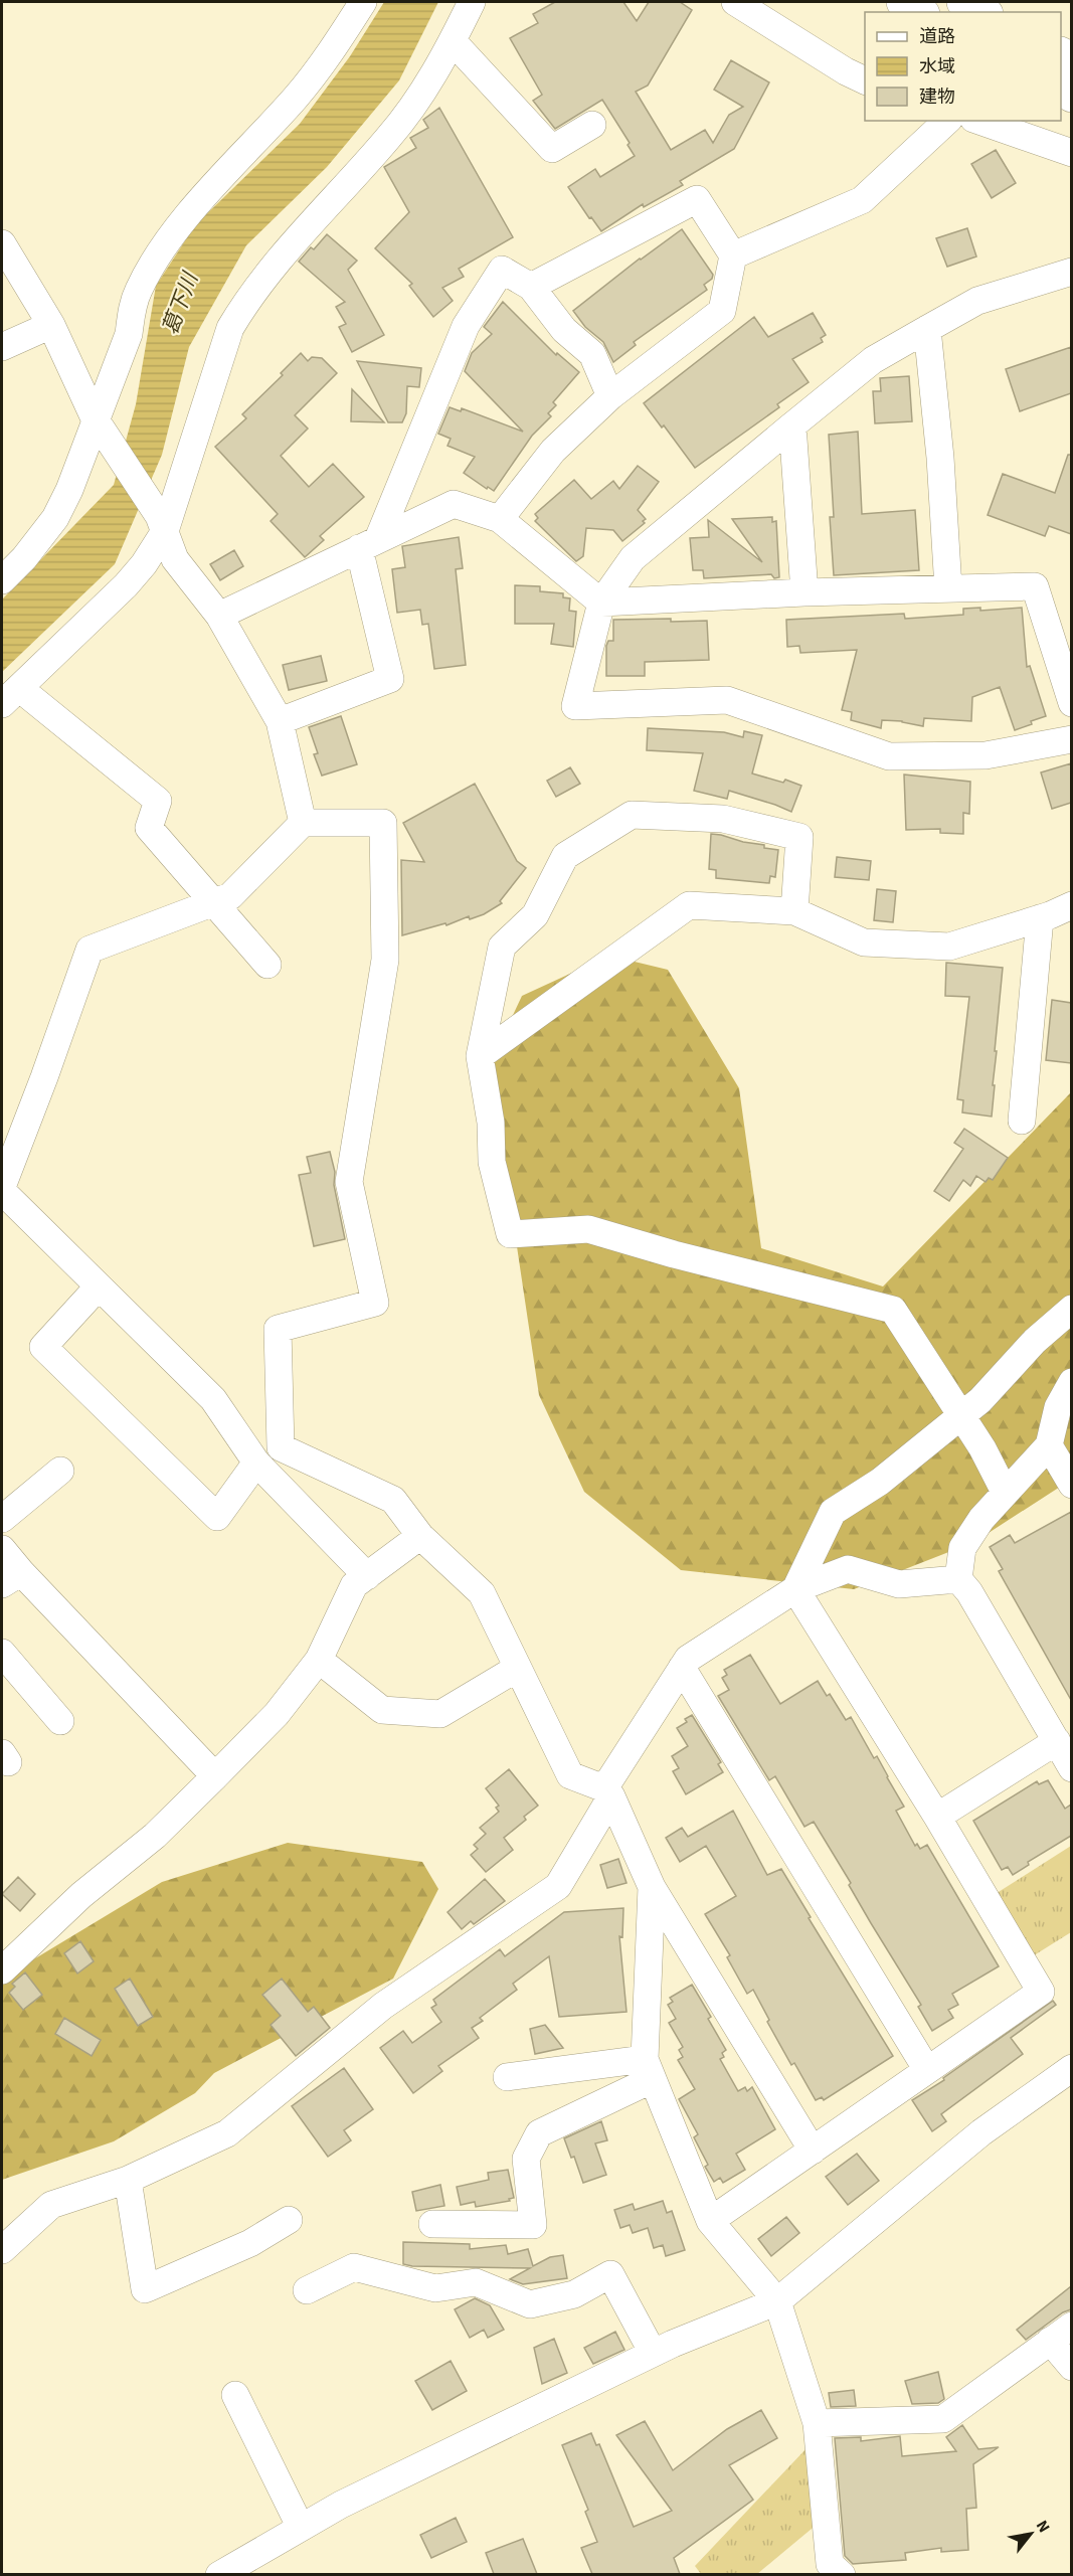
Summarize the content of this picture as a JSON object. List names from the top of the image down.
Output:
{
  "water": ["葛下川"],
  "legend": ["道路", "水域", "建物"],
  "north": "top right"
}
